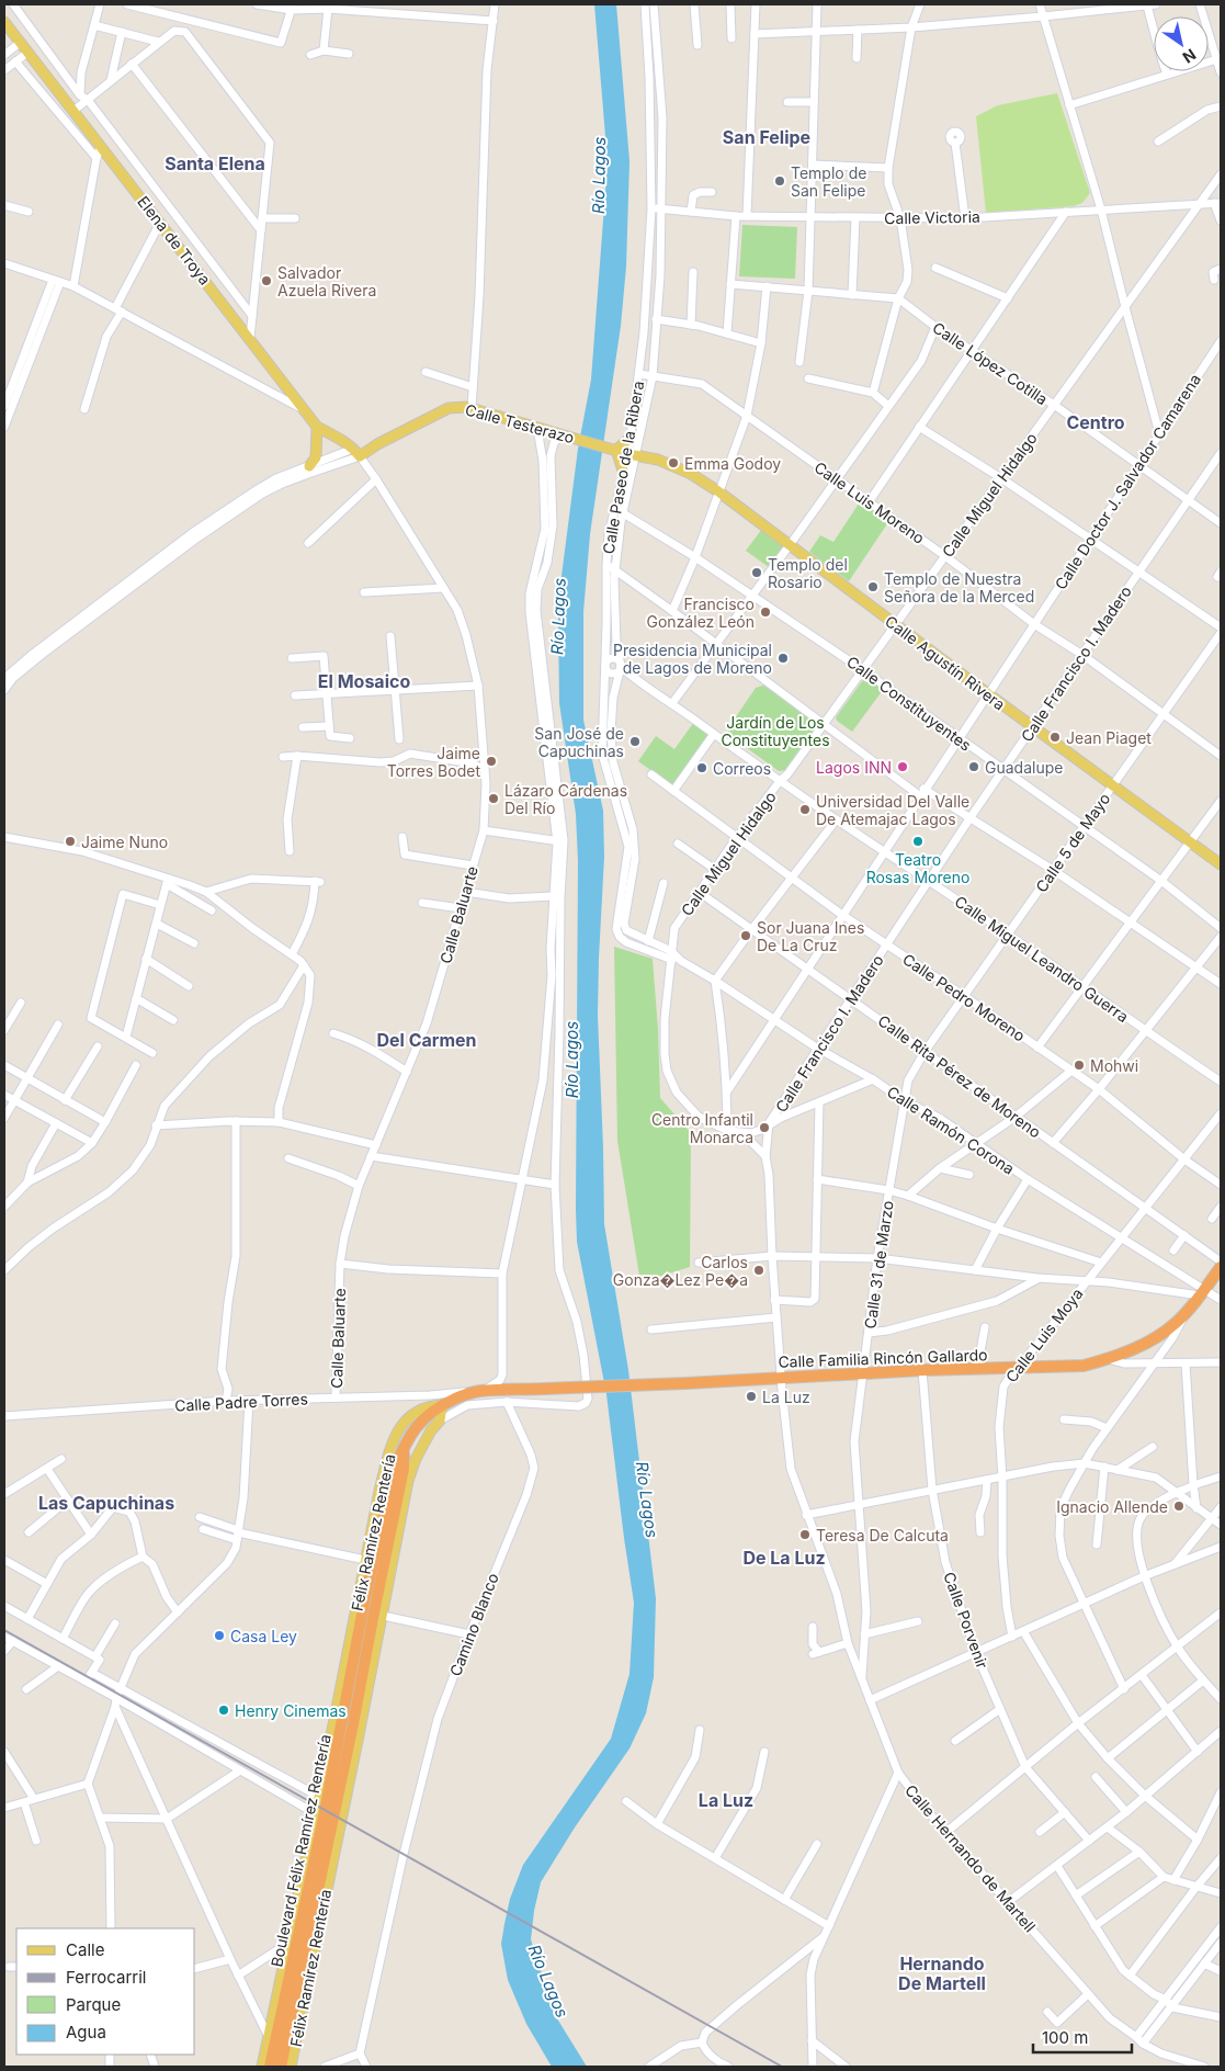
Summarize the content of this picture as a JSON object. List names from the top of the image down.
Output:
{
  "streets": {
    "highway": ["Calle Familia Rincón Gallardo", "Boulevard Félix Ramírez Rentería"],
    "main road": [
      "Elena de Troya",
      "Calle Testerazo",
      "Calle Agustín Rivera",
      "Félix Ramírez Rentería"
    ],
    "street": [
      "Calle Victoria",
      "Calle López Cotilla",
      "Calle Paseo de la Ribera",
      "Calle Doctor J. Salvador Camarena",
      "Calle Miguel Hidalgo",
      "Calle Luis Moreno",
      "Calle Francisco I. Madero",
      "Calle Constituyentes",
      "Calle 5 de Mayo",
      "Calle Baluarte",
      "Calle Miguel Leandro Guerra",
      "Calle Pedro Moreno",
      "Calle Rita Pérez de Moreno",
      "Calle Ramón Corona",
      "Calle 31 de Marzo",
      "Calle Luis Moya",
      "Calle Padre Torres",
      "Calle Porvenir",
      "Camino Blanco",
      "Calle Hernando de Martell"
    ]
  },
  "crossings": [
    ["Calle Victoria", "Calle Paseo de la Ribera"],
    ["Calle Victoria", "Calle Miguel Hidalgo"],
    ["Elena de Troya", "Calle Testerazo"],
    ["Elena de Troya", "Calle Baluarte"],
    ["Calle López Cotilla", "Calle Doctor J. Salvador Camarena"],
    ["Calle López Cotilla", "Calle Miguel Hidalgo"],
    ["Calle López Cotilla", "Calle Francisco I. Madero"],
    ["Calle Testerazo", "Calle Paseo de la Ribera"],
    ["Calle Testerazo", "Calle Agustín Rivera"],
    ["Calle Testerazo", "Calle Baluarte"],
    ["Calle Paseo de la Ribera", "Calle Miguel Hidalgo"],
    ["Calle Paseo de la Ribera", "Calle Luis Moreno"],
    ["Calle Paseo de la Ribera", "Calle Agustín Rivera"],
    ["Calle Paseo de la Ribera", "Calle Constituyentes"],
    ["Calle Paseo de la Ribera", "Calle Miguel Leandro Guerra"],
    ["Calle Paseo de la Ribera", "Calle Ramón Corona"],
    ["Calle Doctor J. Salvador Camarena", "Calle Luis Moreno"],
    ["Calle Doctor J. Salvador Camarena", "Calle Agustín Rivera"],
    ["Calle Doctor J. Salvador Camarena", "Calle Constituyentes"],
    ["Calle Doctor J. Salvador Camarena", "Calle Miguel Leandro Guerra"],
    ["Calle Doctor J. Salvador Camarena", "Calle Pedro Moreno"],
    ["Calle Doctor J. Salvador Camarena", "Calle Rita Pérez de Moreno"],
    ["Calle Doctor J. Salvador Camarena", "Calle Ramón Corona"],
    ["Calle Miguel Hidalgo", "Calle Luis Moreno"],
    ["Calle Miguel Hidalgo", "Calle Agustín Rivera"],
    ["Calle Miguel Hidalgo", "Calle Constituyentes"],
    ["Calle Miguel Hidalgo", "Calle Miguel Leandro Guerra"],
    ["Calle Miguel Hidalgo", "Calle Pedro Moreno"],
    ["Calle Miguel Hidalgo", "Calle Rita Pérez de Moreno"],
    ["Calle Miguel Hidalgo", "Calle Ramón Corona"],
    ["Calle Luis Moreno", "Calle Francisco I. Madero"],
    ["Calle Luis Moreno", "Calle 5 de Mayo"],
    ["Calle Agustín Rivera", "Calle Francisco I. Madero"],
    ["Calle Agustín Rivera", "Calle 5 de Mayo"],
    ["Calle Francisco I. Madero", "Calle Constituyentes"],
    ["Calle Francisco I. Madero", "Calle Miguel Leandro Guerra"],
    ["Calle Francisco I. Madero", "Calle Pedro Moreno"],
    ["Calle Francisco I. Madero", "Calle Rita Pérez de Moreno"],
    ["Calle Francisco I. Madero", "Calle Ramón Corona"],
    ["Calle Francisco I. Madero", "Calle Hernando de Martell"],
    ["Calle Constituyentes", "Calle 5 de Mayo"],
    ["Calle 5 de Mayo", "Calle Miguel Leandro Guerra"],
    ["Calle 5 de Mayo", "Calle Pedro Moreno"],
    ["Calle 5 de Mayo", "Calle Rita Pérez de Moreno"],
    ["Calle 5 de Mayo", "Calle 31 de Marzo"],
    ["Calle Baluarte", "Calle Padre Torres"],
    ["Calle Pedro Moreno", "Calle Luis Moya"],
    ["Calle Rita Pérez de Moreno", "Calle 31 de Marzo"],
    ["Calle Rita Pérez de Moreno", "Calle Luis Moya"],
    ["Calle Ramón Corona", "Calle 31 de Marzo"],
    ["Calle Ramón Corona", "Calle Luis Moya"],
    ["Calle 31 de Marzo", "Calle Familia Rincón Gallardo"],
    ["Calle 31 de Marzo", "Calle Hernando de Martell"],
    ["Calle Luis Moya", "Calle Familia Rincón Gallardo"],
    ["Calle Familia Rincón Gallardo", "Calle Padre Torres"],
    ["Calle Familia Rincón Gallardo", "Calle Porvenir"],
    ["Calle Familia Rincón Gallardo", "Boulevard Félix Ramírez Rentería"],
    ["Calle Familia Rincón Gallardo", "Calle Hernando de Martell"],
    ["Calle Padre Torres", "Boulevard Félix Ramírez Rentería"],
    ["Félix Ramírez Rentería", "Boulevard Félix Ramírez Rentería"]
  ],
  "districts": [
    "San Felipe",
    "Santa Elena",
    "Centro",
    "El Mosaico",
    "Del Carmen",
    "Las Capuchinas",
    "De La Luz",
    "La Luz",
    "Hernando De Martell"
  ],
  "water": ["Río Lagos"],
  "parks": ["Jardín de Los Constituyentes"],
  "places": [
    "Templo de San Felipe",
    "Salvador Azuela Rivera",
    "Emma Godoy",
    "Templo del Rosario",
    "Templo de Nuestra Señora de la Merced",
    "Francisco González León",
    "Presidencia Municipal de Lagos de Moreno",
    "Jean Piaget",
    "San José de Capuchinas",
    "Jaime Torres Bodet",
    "Lagos INN",
    "Guadalupe",
    "Correos",
    "Lázaro Cárdenas Del Río",
    "Universidad Del Valle De Atemajac Lagos",
    "Jaime Nuno",
    "Teatro Rosas Moreno",
    "Sor Juana Ines De La Cruz",
    "Mohwi",
    "Centro Infantil Monarca",
    "Carlos Gonza�Lez Pe�a",
    "La Luz",
    "Ignacio Allende",
    "Teresa De Calcuta",
    "Casa Ley",
    "Henry Cinemas"
  ],
  "legend": [
    "Calle",
    "Ferrocarril",
    "Parque",
    "Agua"
  ],
  "scale_bar": "100 m",
  "north": "bottom right"
}
